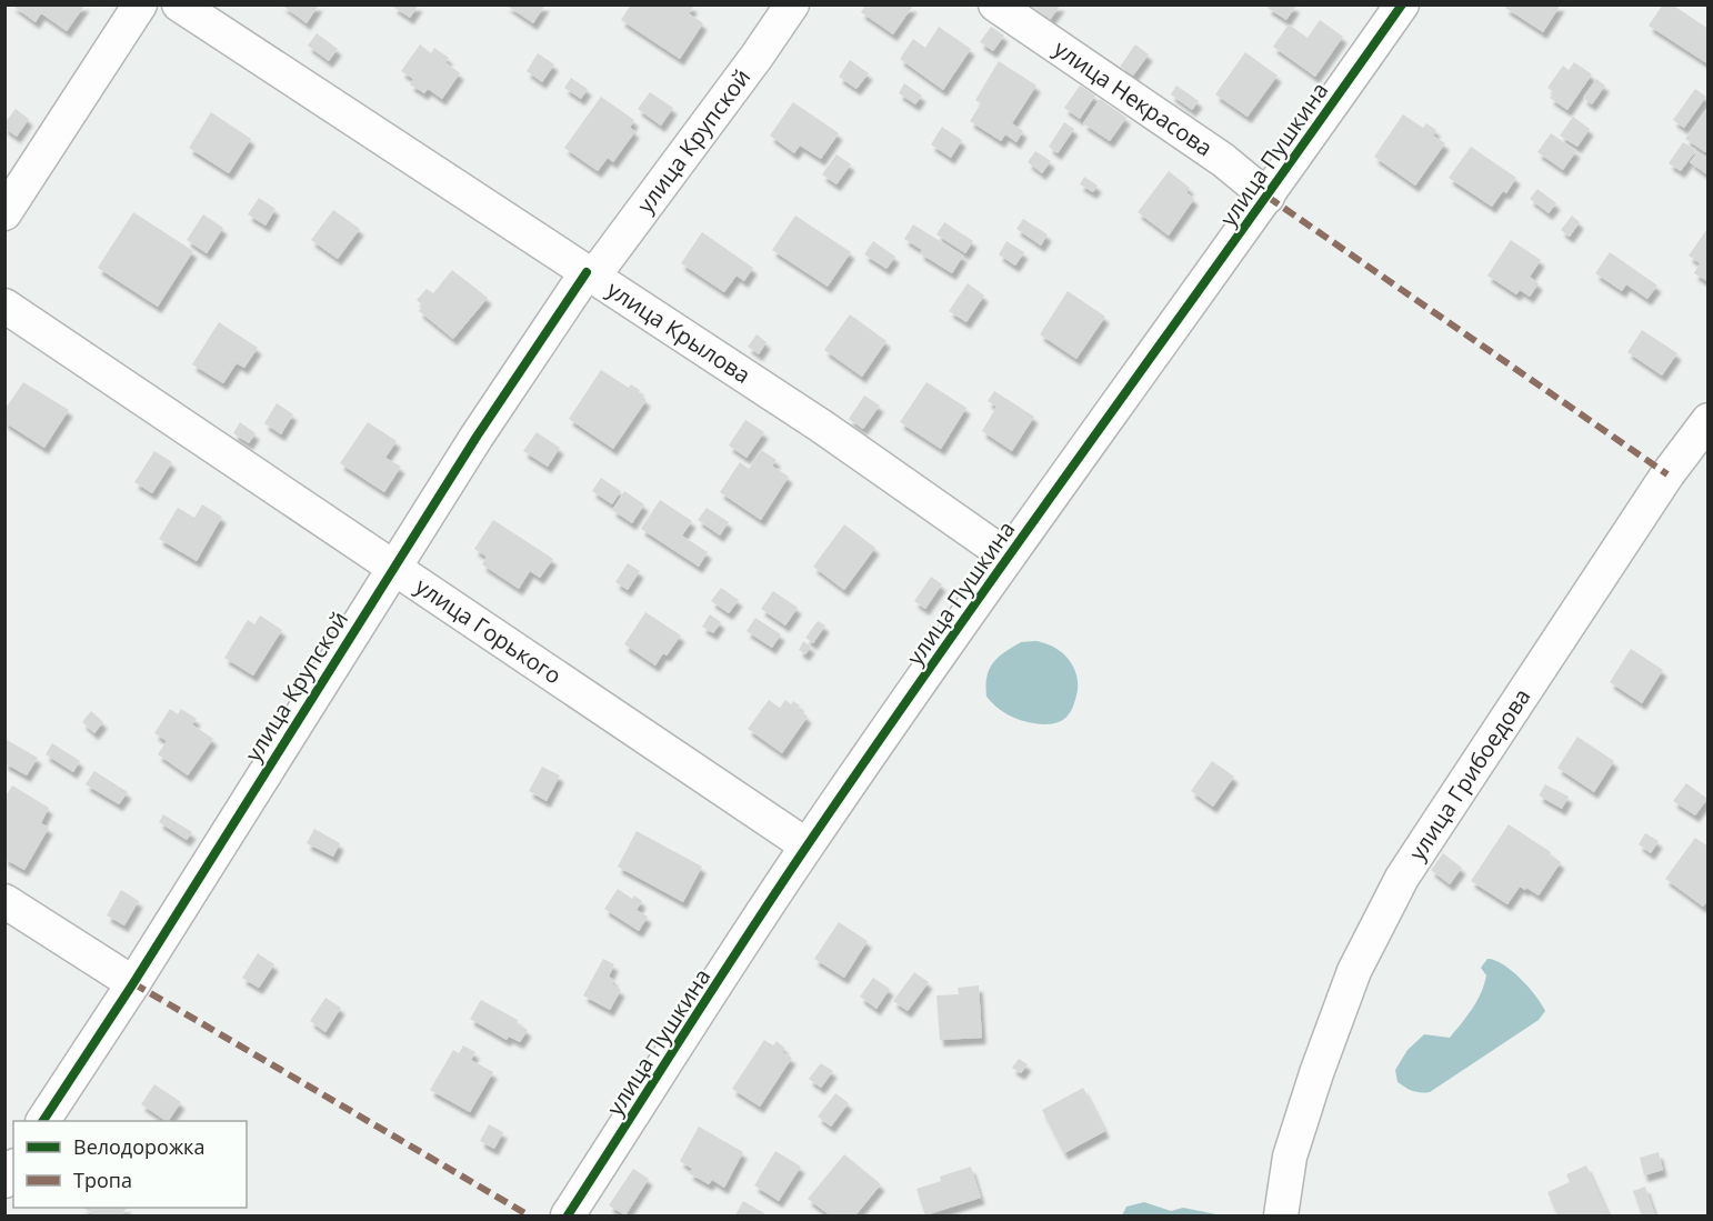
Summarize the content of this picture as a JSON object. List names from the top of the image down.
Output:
{
  "streets": {
    "street": [
      "улица Некрасова",
      "улица Крупской",
      "улица Пушкина",
      "улица Крылова",
      "улица Горького",
      "улица Грибоедова"
    ]
  },
  "crossings": [
    ["улица Некрасова", "улица Пушкина"],
    ["улица Крупской", "улица Крылова"],
    ["улица Крупской", "улица Горького"],
    ["улица Пушкина", "улица Крылова"],
    ["улица Пушкина", "улица Горького"]
  ],
  "legend": ["Велодорожка", "Тропа"]
}
